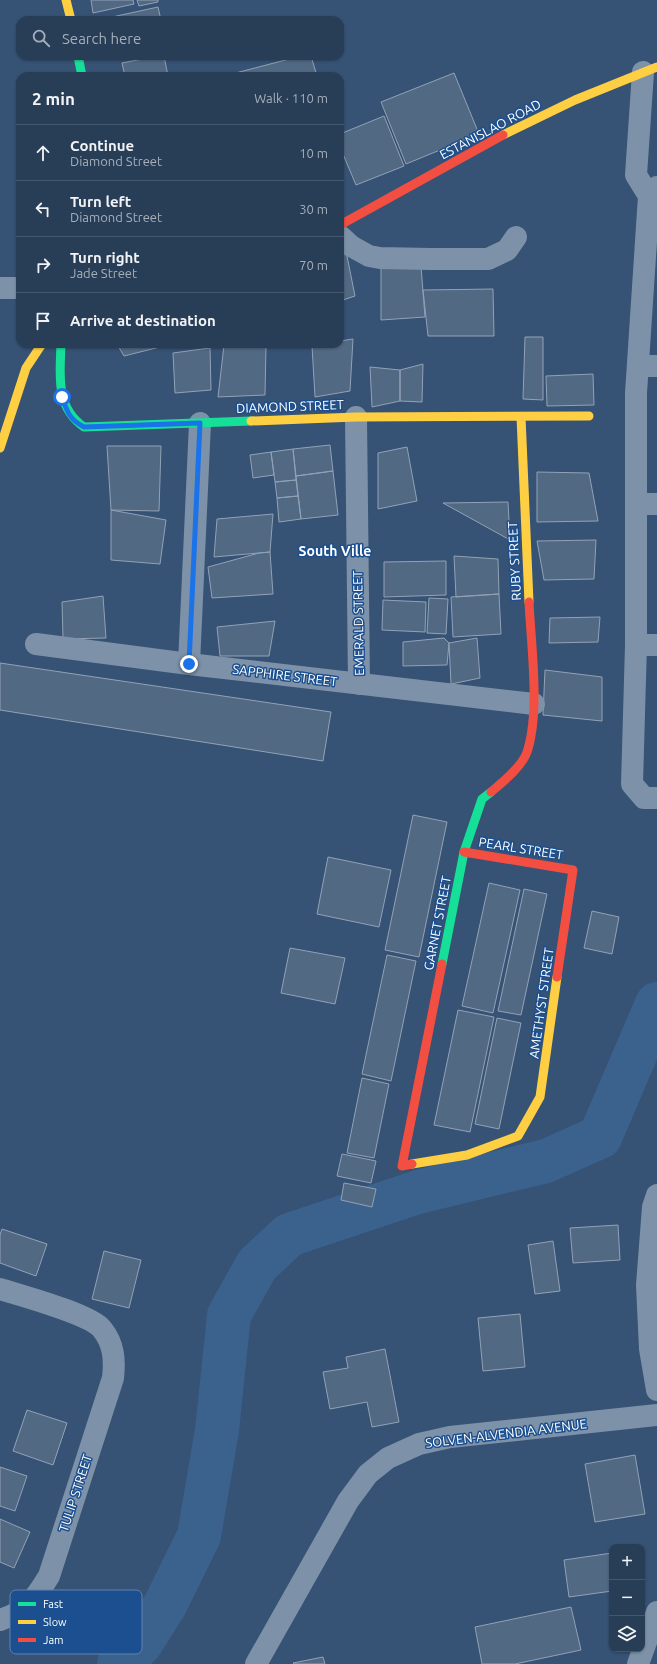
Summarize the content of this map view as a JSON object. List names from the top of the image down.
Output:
{
  "streets": {
    "street": [
      "ESTANISLAO ROAD",
      "DIAMOND STREET",
      "RUBY STREET",
      "EMERALD STREET",
      "SAPPHIRE STREET",
      "PEARL STREET",
      "GARNET STREET",
      "AMETHYST STREET",
      "SOLVEN-ALVENDIA AVENUE",
      "TULIP STREET"
    ]
  },
  "crossings": [
    ["DIAMOND STREET", "RUBY STREET"],
    ["DIAMOND STREET", "EMERALD STREET"],
    ["RUBY STREET", "SAPPHIRE STREET"],
    ["RUBY STREET", "GARNET STREET"],
    ["EMERALD STREET", "SAPPHIRE STREET"],
    ["SAPPHIRE STREET", "GARNET STREET"],
    ["PEARL STREET", "GARNET STREET"],
    ["PEARL STREET", "AMETHYST STREET"],
    ["GARNET STREET", "AMETHYST STREET"]
  ],
  "districts": ["South Ville"],
  "legend": ["Fast", "Slow", "Jam"],
  "page": {
    "search": "Search here",
    "heading": ["2 min", "Walk · 110 m"],
    "list": [
      ["Continue", "Diamond Street", "10 m"],
      ["Turn left", "Diamond Street", "30 m"],
      ["Turn right", "Jade Street", "70 m"],
      "Arrive at destination"
    ],
    "map_buttons": ["+", "−"]
  }
}
